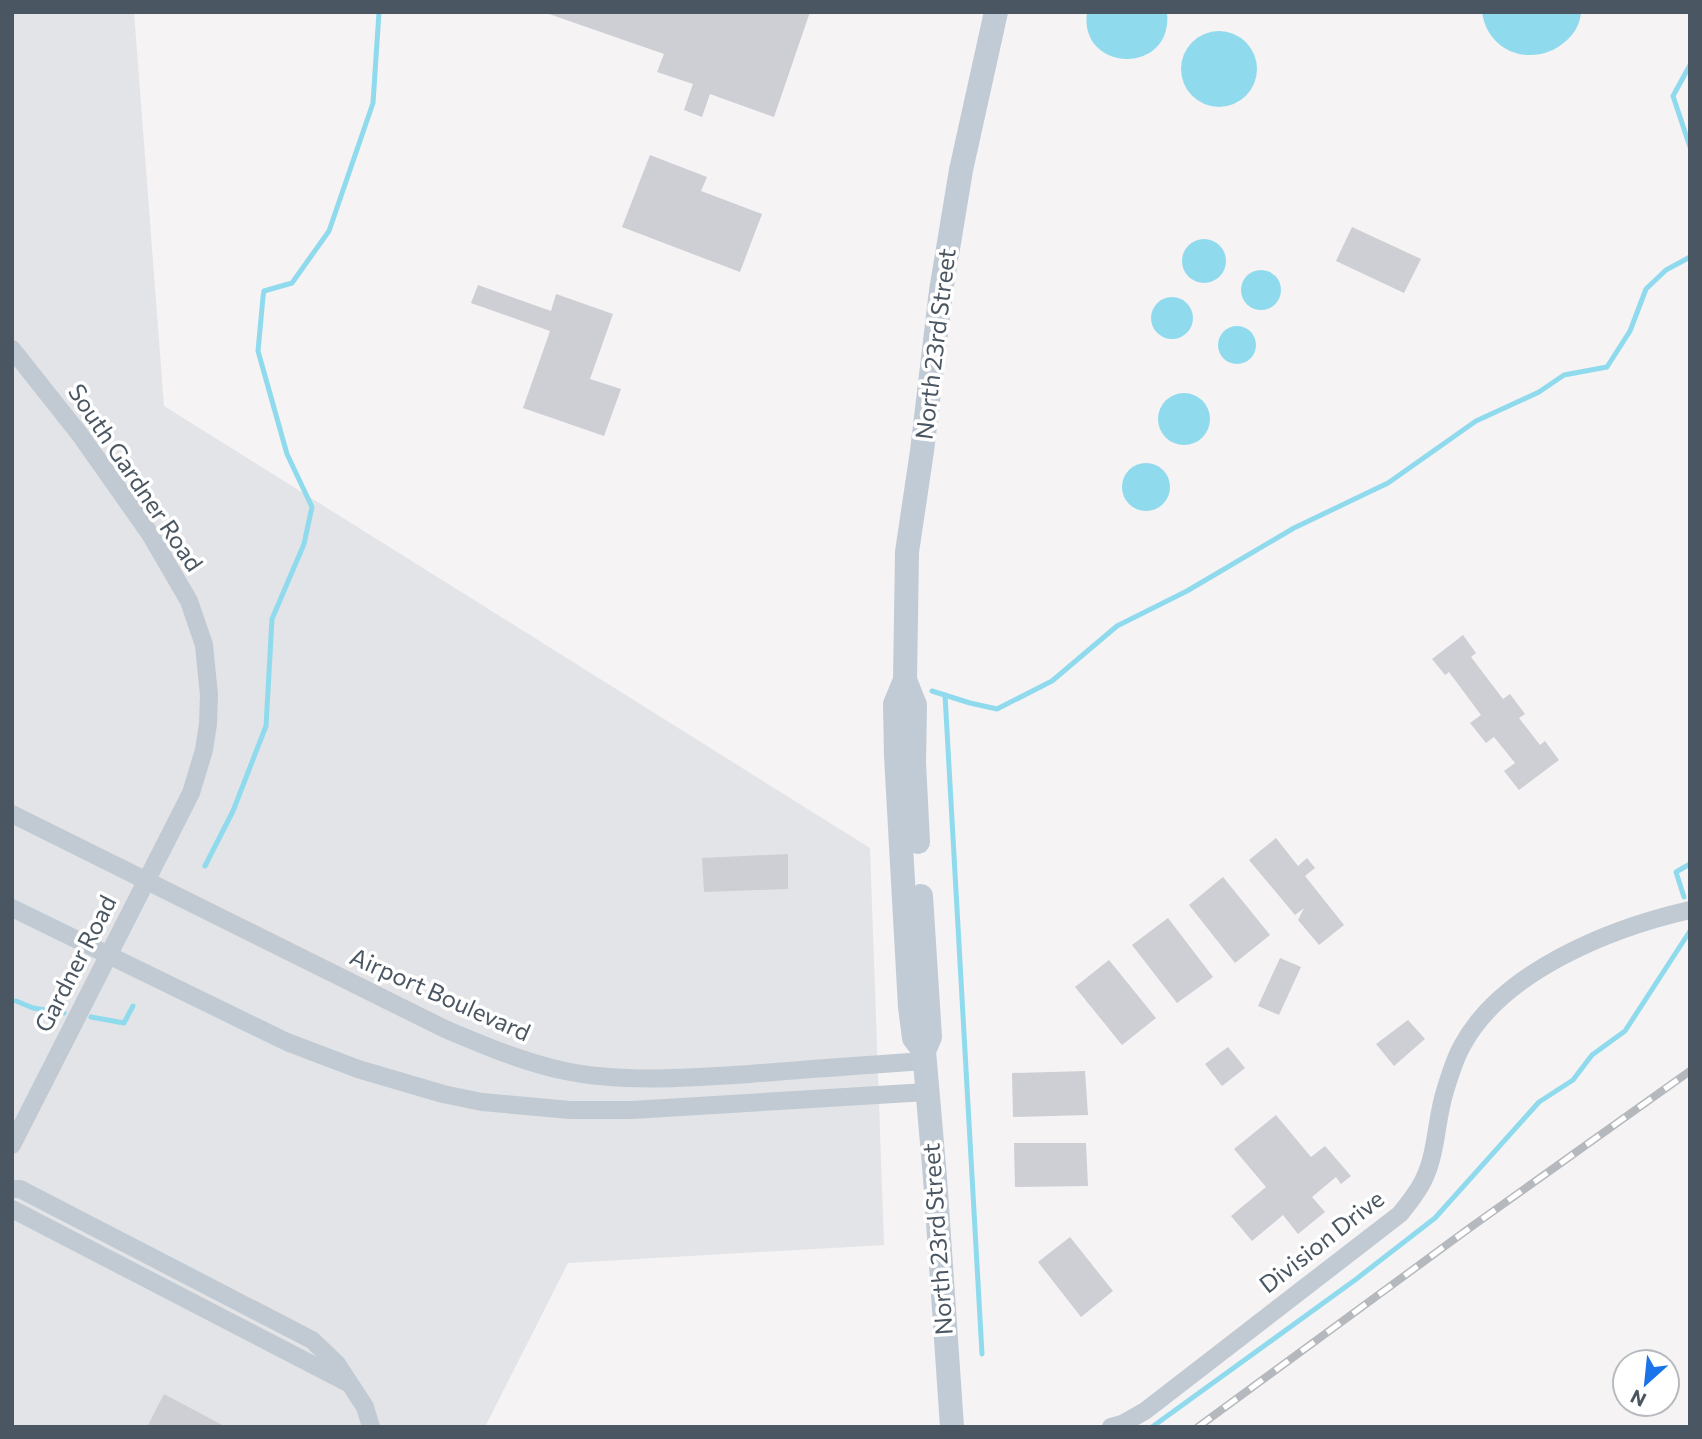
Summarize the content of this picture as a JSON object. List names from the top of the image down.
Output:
{
  "streets": {
    "main road": ["North 23rd Street"],
    "street": [
      "South Gardner Road",
      "Gardner Road",
      "Airport Boulevard",
      "Division Drive"
    ]
  },
  "crossings": [
    ["North 23rd Street", "Airport Boulevard"],
    ["South Gardner Road", "Gardner Road"],
    ["South Gardner Road", "Airport Boulevard"],
    ["Gardner Road", "Airport Boulevard"]
  ],
  "north": "bottom left"
}
